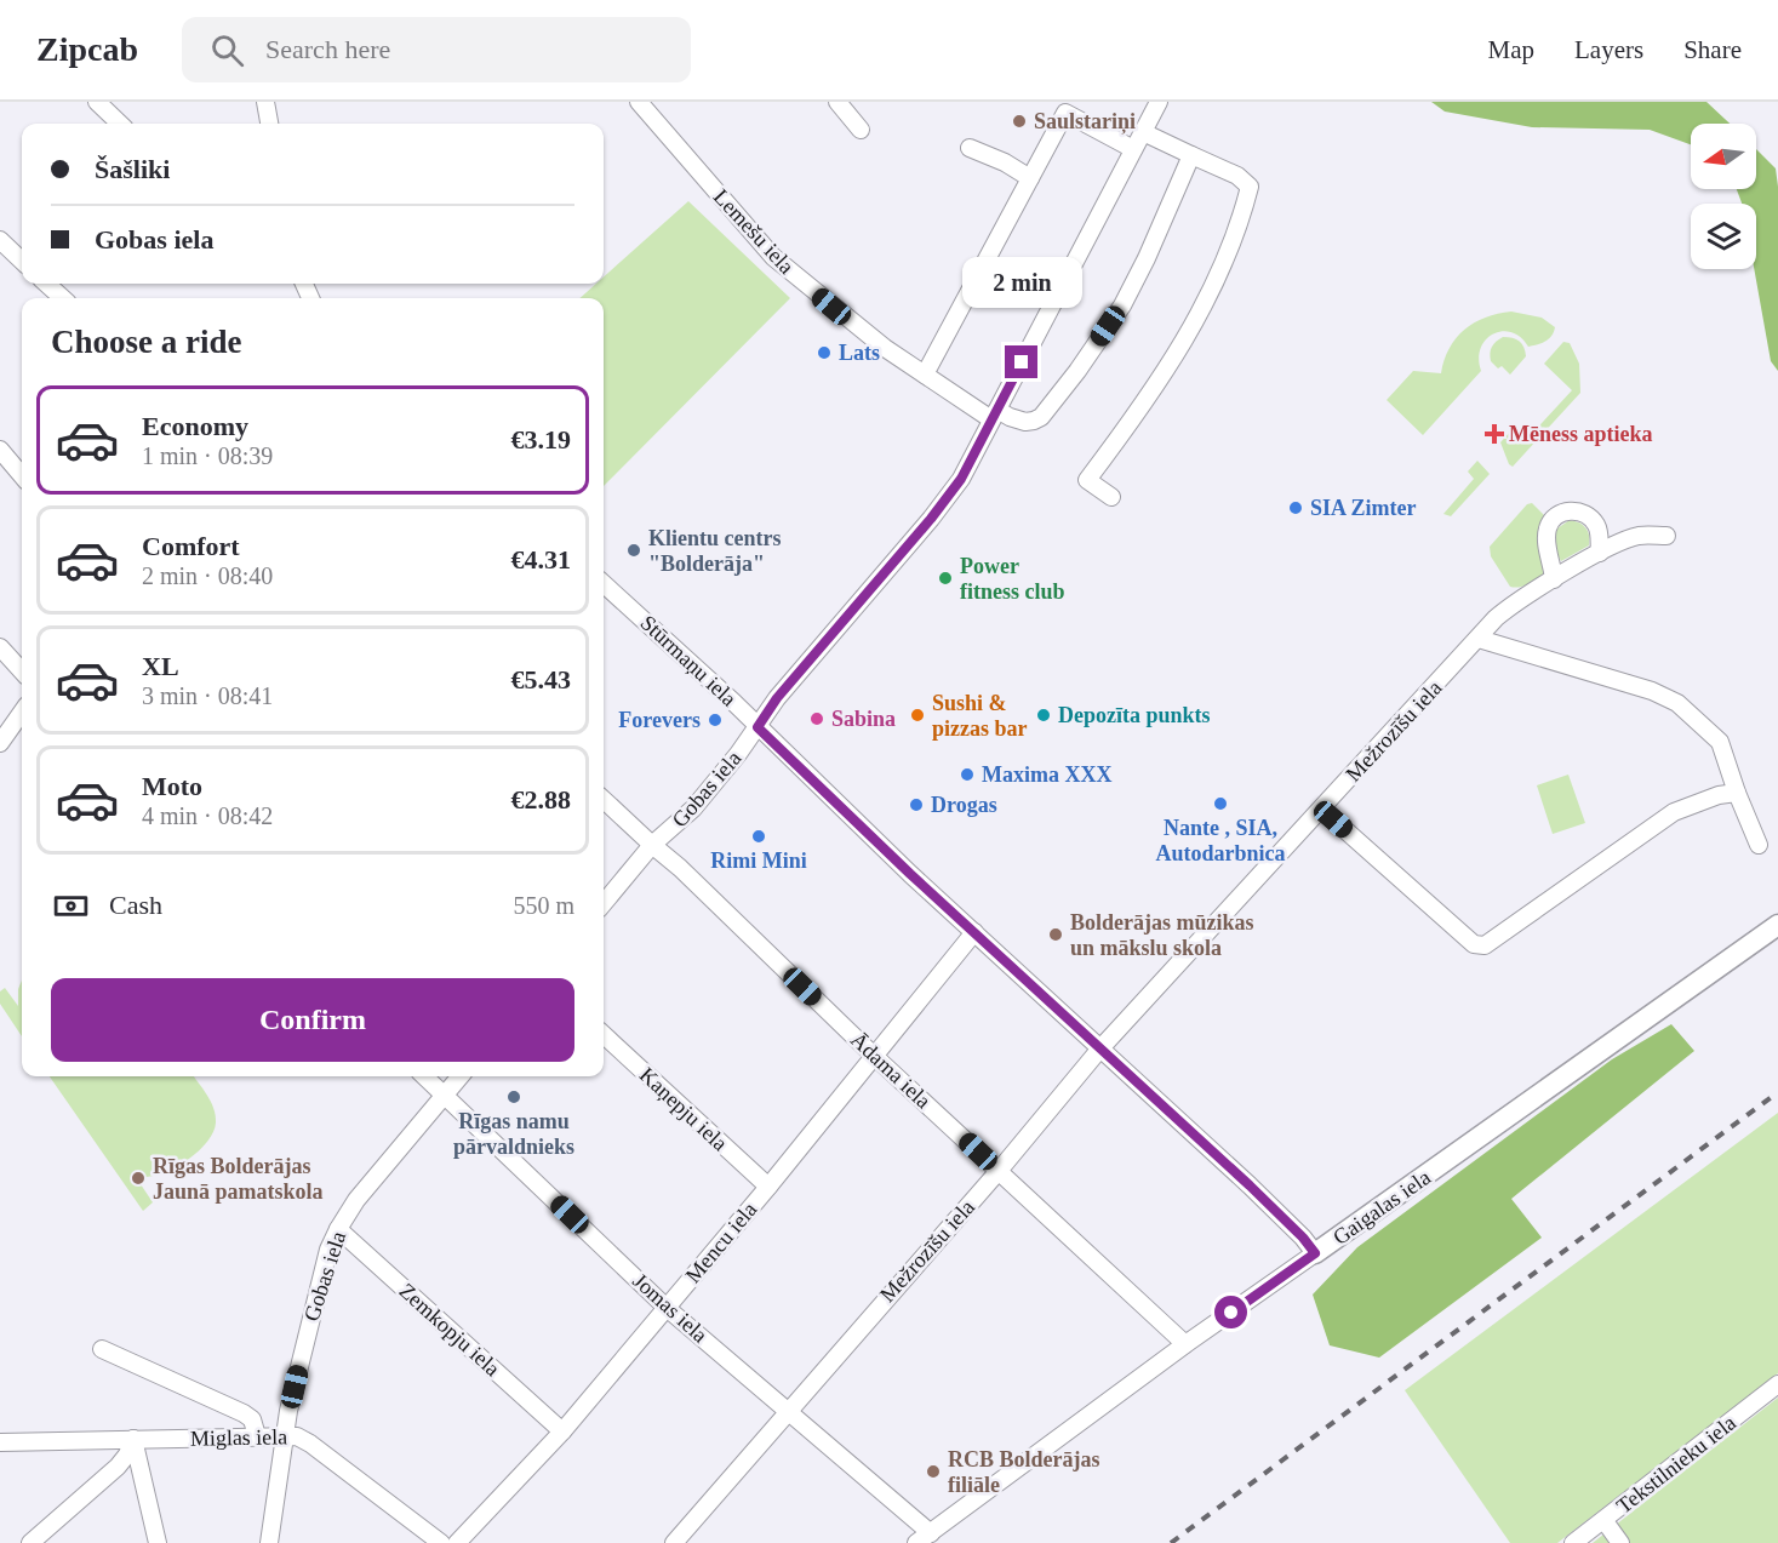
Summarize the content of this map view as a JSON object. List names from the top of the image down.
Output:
{
  "streets": {
    "main road": ["Gaigalas iela"],
    "street": [
      "Lemešu iela",
      "Stūrmaņu iela",
      "Mežrozīšu iela",
      "Gobas iela",
      "Ādama iela",
      "Kaņepju iela",
      "Mencu iela",
      "Jomas iela",
      "Zemkopju iela",
      "Miglas iela",
      "Tekstilnieku iela"
    ]
  },
  "crossings": [
    ["Lemešu iela", "Gobas iela"],
    ["Stūrmaņu iela", "Mežrozīšu iela"],
    ["Stūrmaņu iela", "Gobas iela"],
    ["Stūrmaņu iela", "Gaigalas iela"],
    ["Stūrmaņu iela", "Mencu iela"],
    ["Mežrozīšu iela", "Ādama iela"],
    ["Mežrozīšu iela", "Jomas iela"],
    ["Gobas iela", "Ādama iela"],
    ["Gobas iela", "Jomas iela"],
    ["Gobas iela", "Zemkopju iela"],
    ["Gobas iela", "Miglas iela"],
    ["Ādama iela", "Gaigalas iela"],
    ["Ādama iela", "Mencu iela"],
    ["Kaņepju iela", "Mencu iela"],
    ["Gaigalas iela", "Jomas iela"],
    ["Mencu iela", "Jomas iela"],
    ["Mencu iela", "Zemkopju iela"]
  ],
  "places": {
    "other": [
      "Saulstariņi",
      "Lats",
      "SIA Zimter",
      "Klientu centrs \"Bolderāja\"",
      "Power fitness club",
      "Sushi & pizzas bar",
      "Depozīta punkts",
      "Sabina",
      "Forevers",
      "Maxima XXX",
      "Nante , SIA, Autodarbnica",
      "Drogas",
      "Rimi Mini",
      "Bolderājas mūzikas un mākslu skola",
      "Rīgas namu pārvaldnieks",
      "Rīgas Bolderājas Jaunā pamatskola",
      "RCB Bolderājas filiāle"
    ],
    "health": ["Mēness aptieka"]
  },
  "north": "left",
  "page": {
    "header": "Zipcab",
    "search": "Search here",
    "nav": ["Map", "Layers", "Share"],
    "banner": ["Šašliki", "Gobas iela"],
    "bubble": "2 min",
    "heading": "Choose a ride",
    "list": [
      {
        "name": "Economy",
        "note": "1 min · 08:39",
        "value": "€3.19"
      },
      {
        "name": "Comfort",
        "note": "2 min · 08:40",
        "value": "€4.31"
      },
      {
        "name": "XL",
        "note": "3 min · 08:41",
        "value": "€5.43"
      },
      {
        "name": "Moto",
        "note": "4 min · 08:42",
        "value": "€2.88"
      }
    ],
    "pay": ["Cash", "550 m"],
    "buttons": "Confirm"
  }
}
